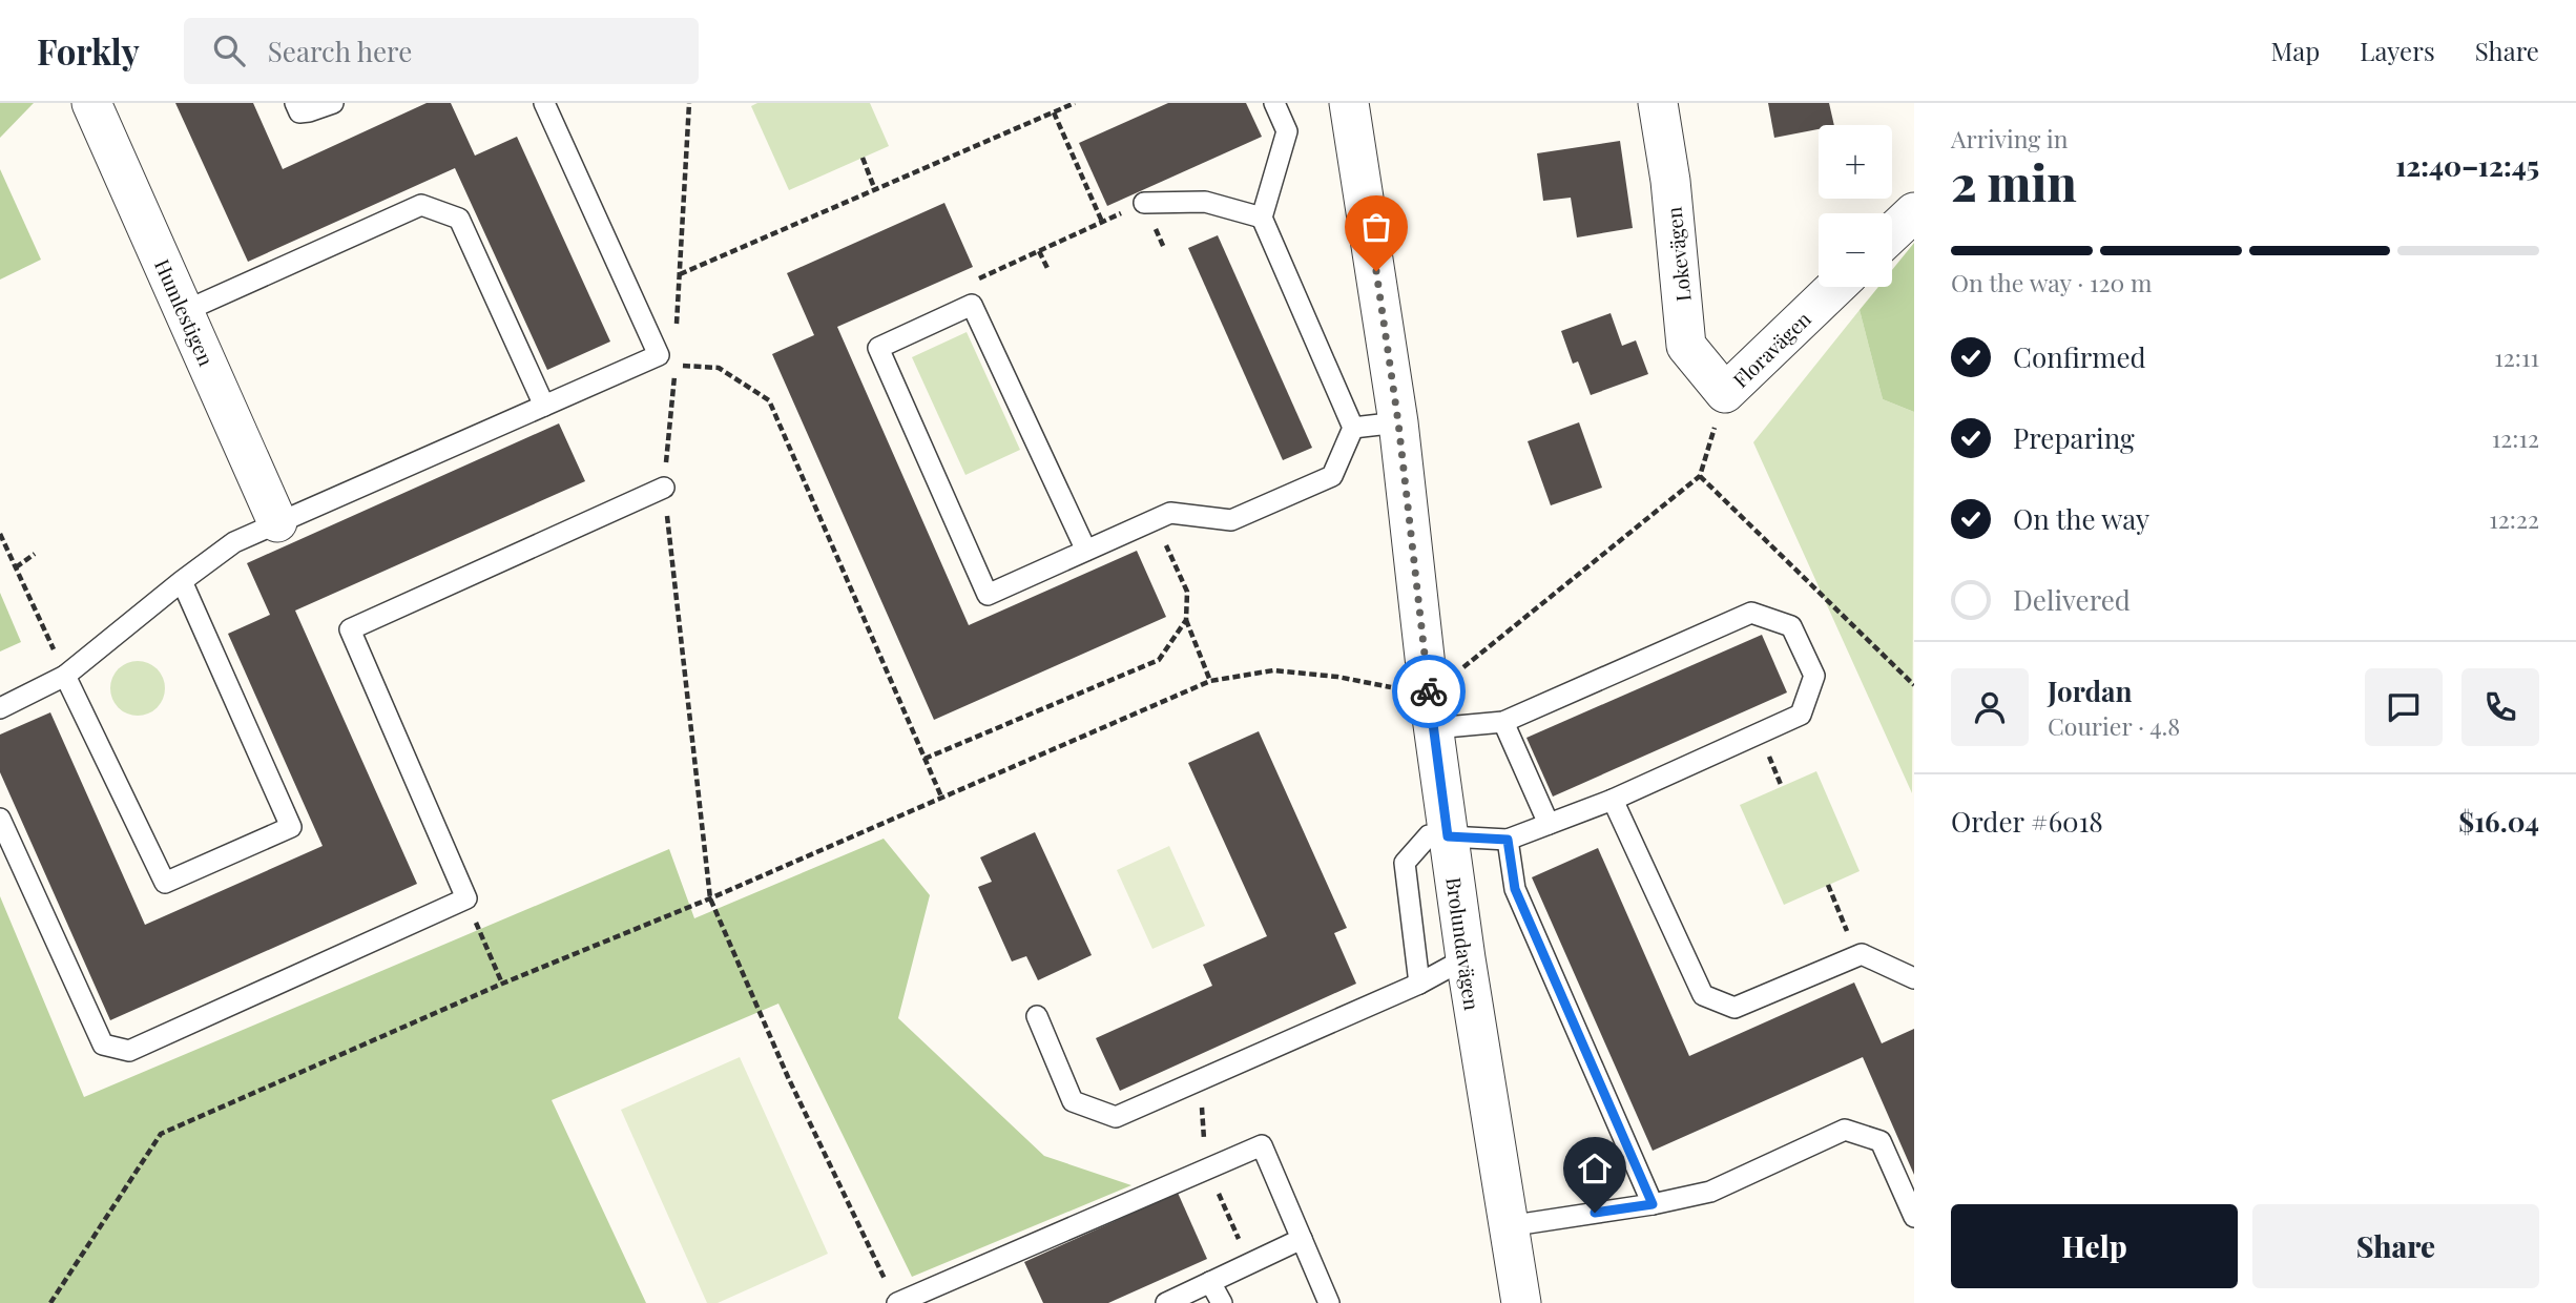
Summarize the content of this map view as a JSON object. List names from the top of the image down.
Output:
{
  "streets": {
    "street": [
      "Lokevägen",
      "Humlestigen",
      "Floravägen",
      "Brolundavägen"
    ]
  },
  "crossings": [
    ["Lokevägen", "Floravägen"]
  ],
  "page": {
    "header": "Forkly",
    "search": "Search here",
    "nav": ["Map", "Layers", "Share"],
    "heading": ["2 min", "Arriving in", "12:40–12:45"],
    "panel": [
      "Jordan",
      "Courier · 4.8",
      "Order #6018",
      "$16.04"
    ],
    "map_buttons": ["+", "−"],
    "bar": "On the way · 120 m",
    "list": [
      ["Confirmed", "12:11"],
      ["Preparing", "12:12"],
      ["On the way", "12:22"],
      "Delivered"
    ],
    "buttons": ["Help", "Share"]
  }
}
